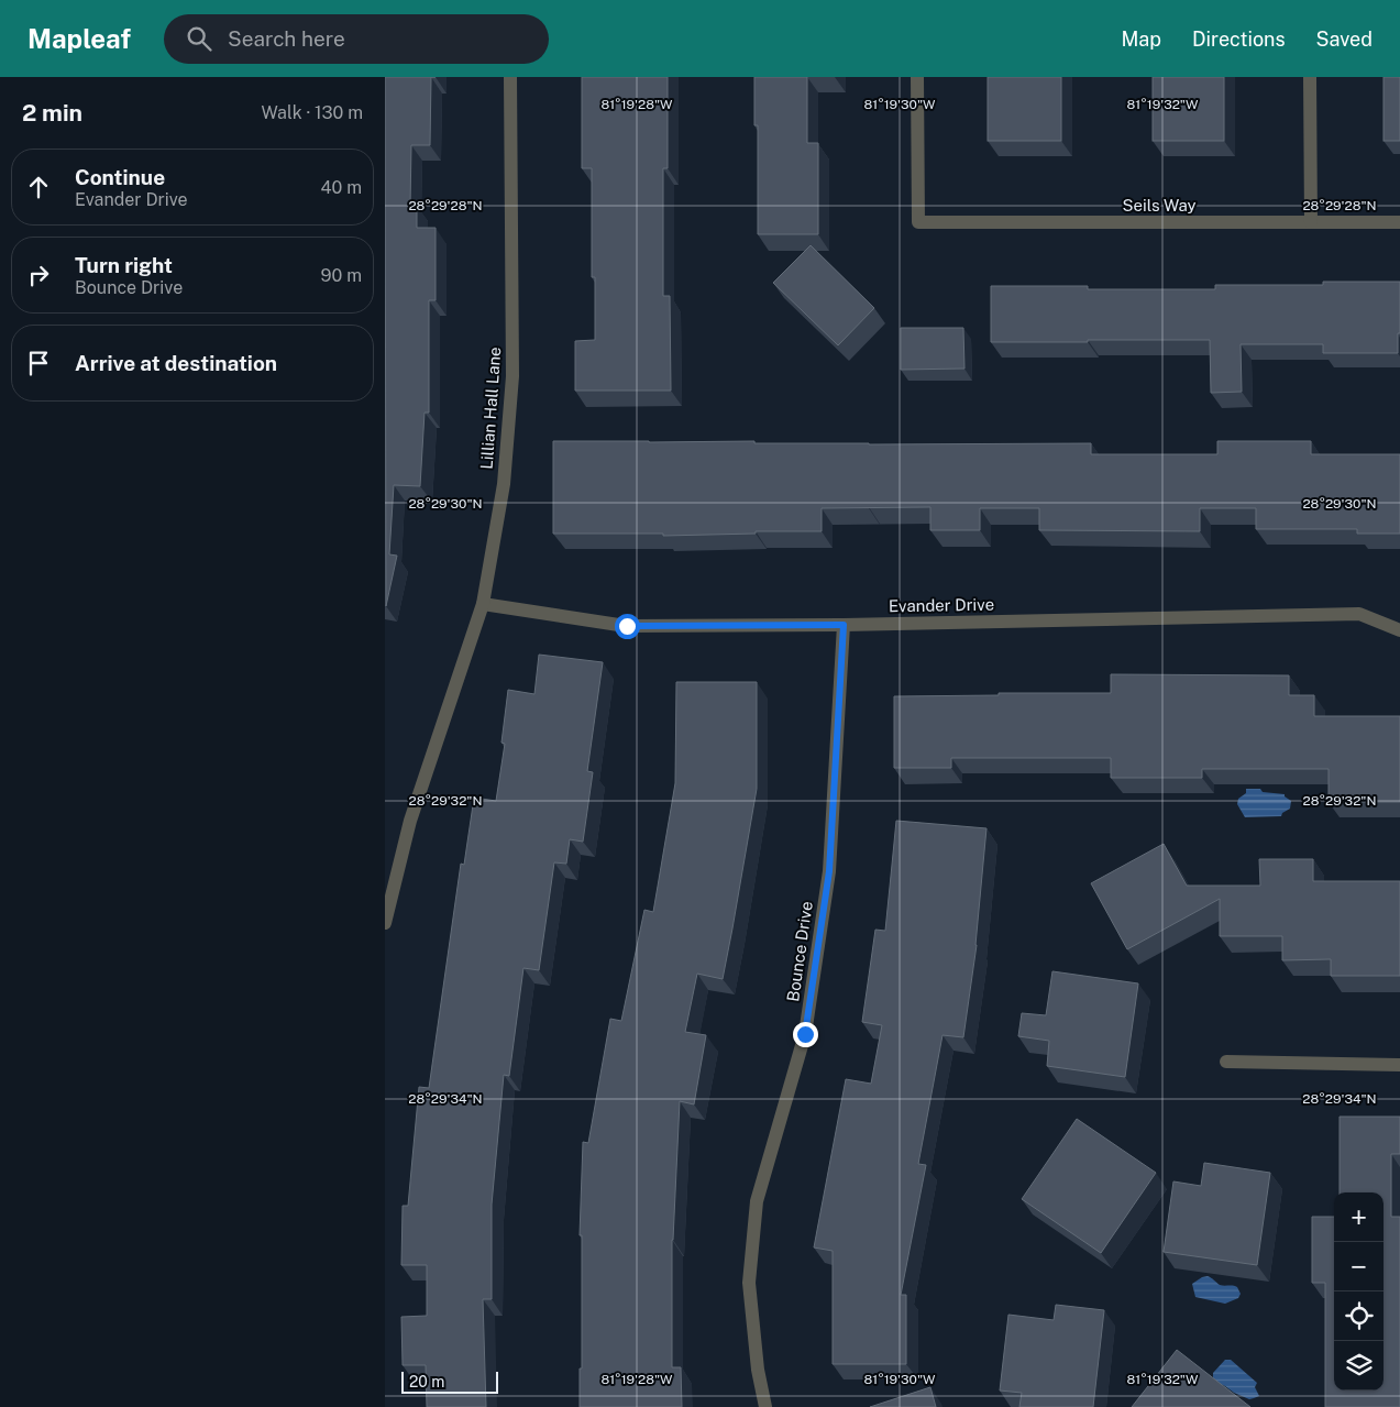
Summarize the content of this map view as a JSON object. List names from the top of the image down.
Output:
{
  "streets": {
    "street": [
      "Seils Way",
      "Lillian Hall Lane",
      "Evander Drive",
      "Bounce Drive"
    ]
  },
  "crossings": [
    ["Lillian Hall Lane", "Evander Drive"],
    ["Evander Drive", "Bounce Drive"]
  ],
  "scale_bar": "20 m",
  "page": {
    "header": "Mapleaf",
    "search": "Search here",
    "nav": ["Map", "Directions", "Saved"],
    "heading": ["2 min", "Walk · 130 m"],
    "list": [
      ["Continue", "Evander Drive", "40 m"],
      ["Turn right", "Bounce Drive", "90 m"],
      "Arrive at destination"
    ],
    "map_buttons": ["+", "−"],
    "scale": "20 m"
  },
  "coordinates": [
    "81°19'28\"W",
    "81°19'30\"W",
    "81°19'32\"W",
    "28°29'28\"N",
    "28°29'30\"N",
    "28°29'32\"N",
    "28°29'34\"N"
  ]
}
